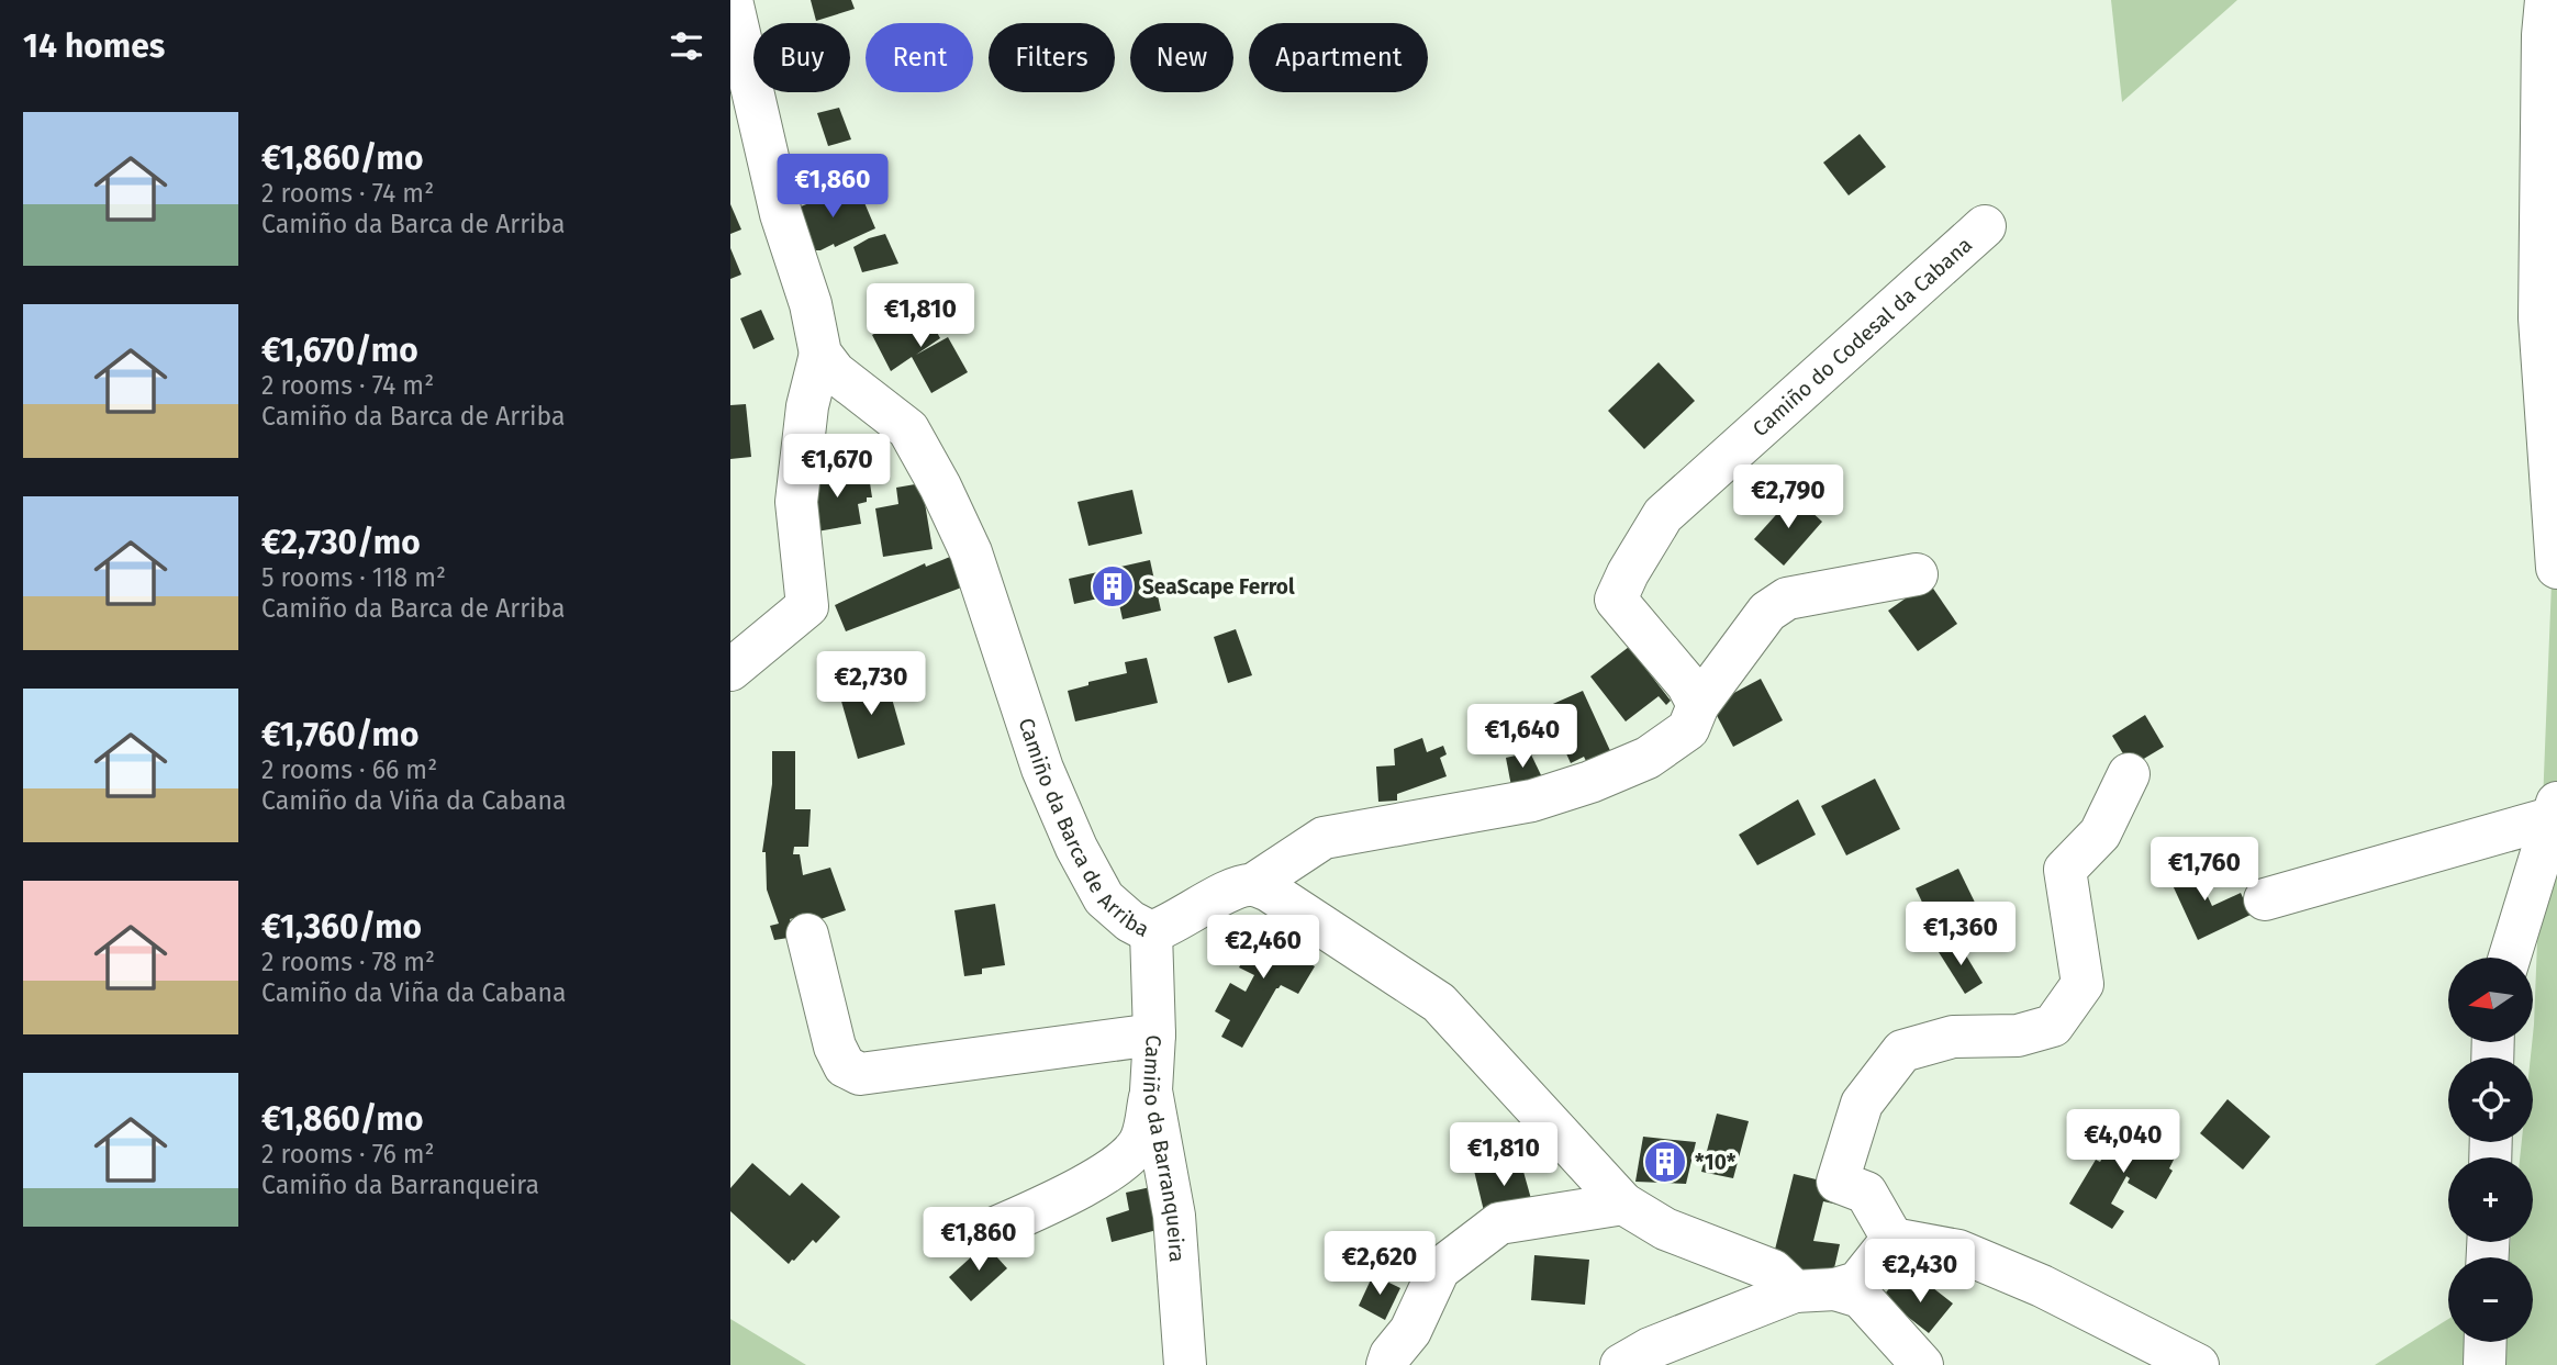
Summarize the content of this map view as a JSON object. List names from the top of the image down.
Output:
{
  "streets": {
    "street": ["Camiño do Codesal da Cabana", "Camiño da Barca de Arriba", "Camiño da Barranqueira"]
  },
  "crossings": [
    ["Camiño da Barca de Arriba", "Camiño da Barranqueira"]
  ],
  "places": {
    "building": ["SeaScape Ferrol", "*10*"]
  },
  "north": "left",
  "page": {
    "heading": "14 homes",
    "chip": [
      "Buy",
      "Rent",
      "Filters",
      "New",
      "Apartment"
    ],
    "list": [
      {
        "name": "€1,860/mo",
        "note": "2 rooms · 74 m² · Camiño da Barca de Arriba"
      },
      {
        "name": "€1,670/mo",
        "note": "2 rooms · 74 m² · Camiño da Barca de Arriba"
      },
      {
        "name": "€2,730/mo",
        "note": "5 rooms · 118 m² · Camiño da Barca de Arriba"
      },
      {
        "name": "€1,760/mo",
        "note": "2 rooms · 66 m² · Camiño da Viña da Cabana"
      },
      {
        "name": "€1,360/mo",
        "note": "2 rooms · 78 m² · Camiño da Viña da Cabana"
      },
      {
        "name": "€1,860/mo",
        "note": "2 rooms · 76 m² · Camiño da Barranqueira"
      }
    ],
    "price": [
      "€1,860",
      "€1,810",
      "€1,670",
      "€2,790",
      "€2,730",
      "€1,640",
      "€1,760",
      "€1,360",
      "€2,460",
      "€4,040",
      "€1,810",
      "€1,860",
      "€2,620",
      "€2,430"
    ],
    "map_buttons": ["+", "−"]
  }
}
